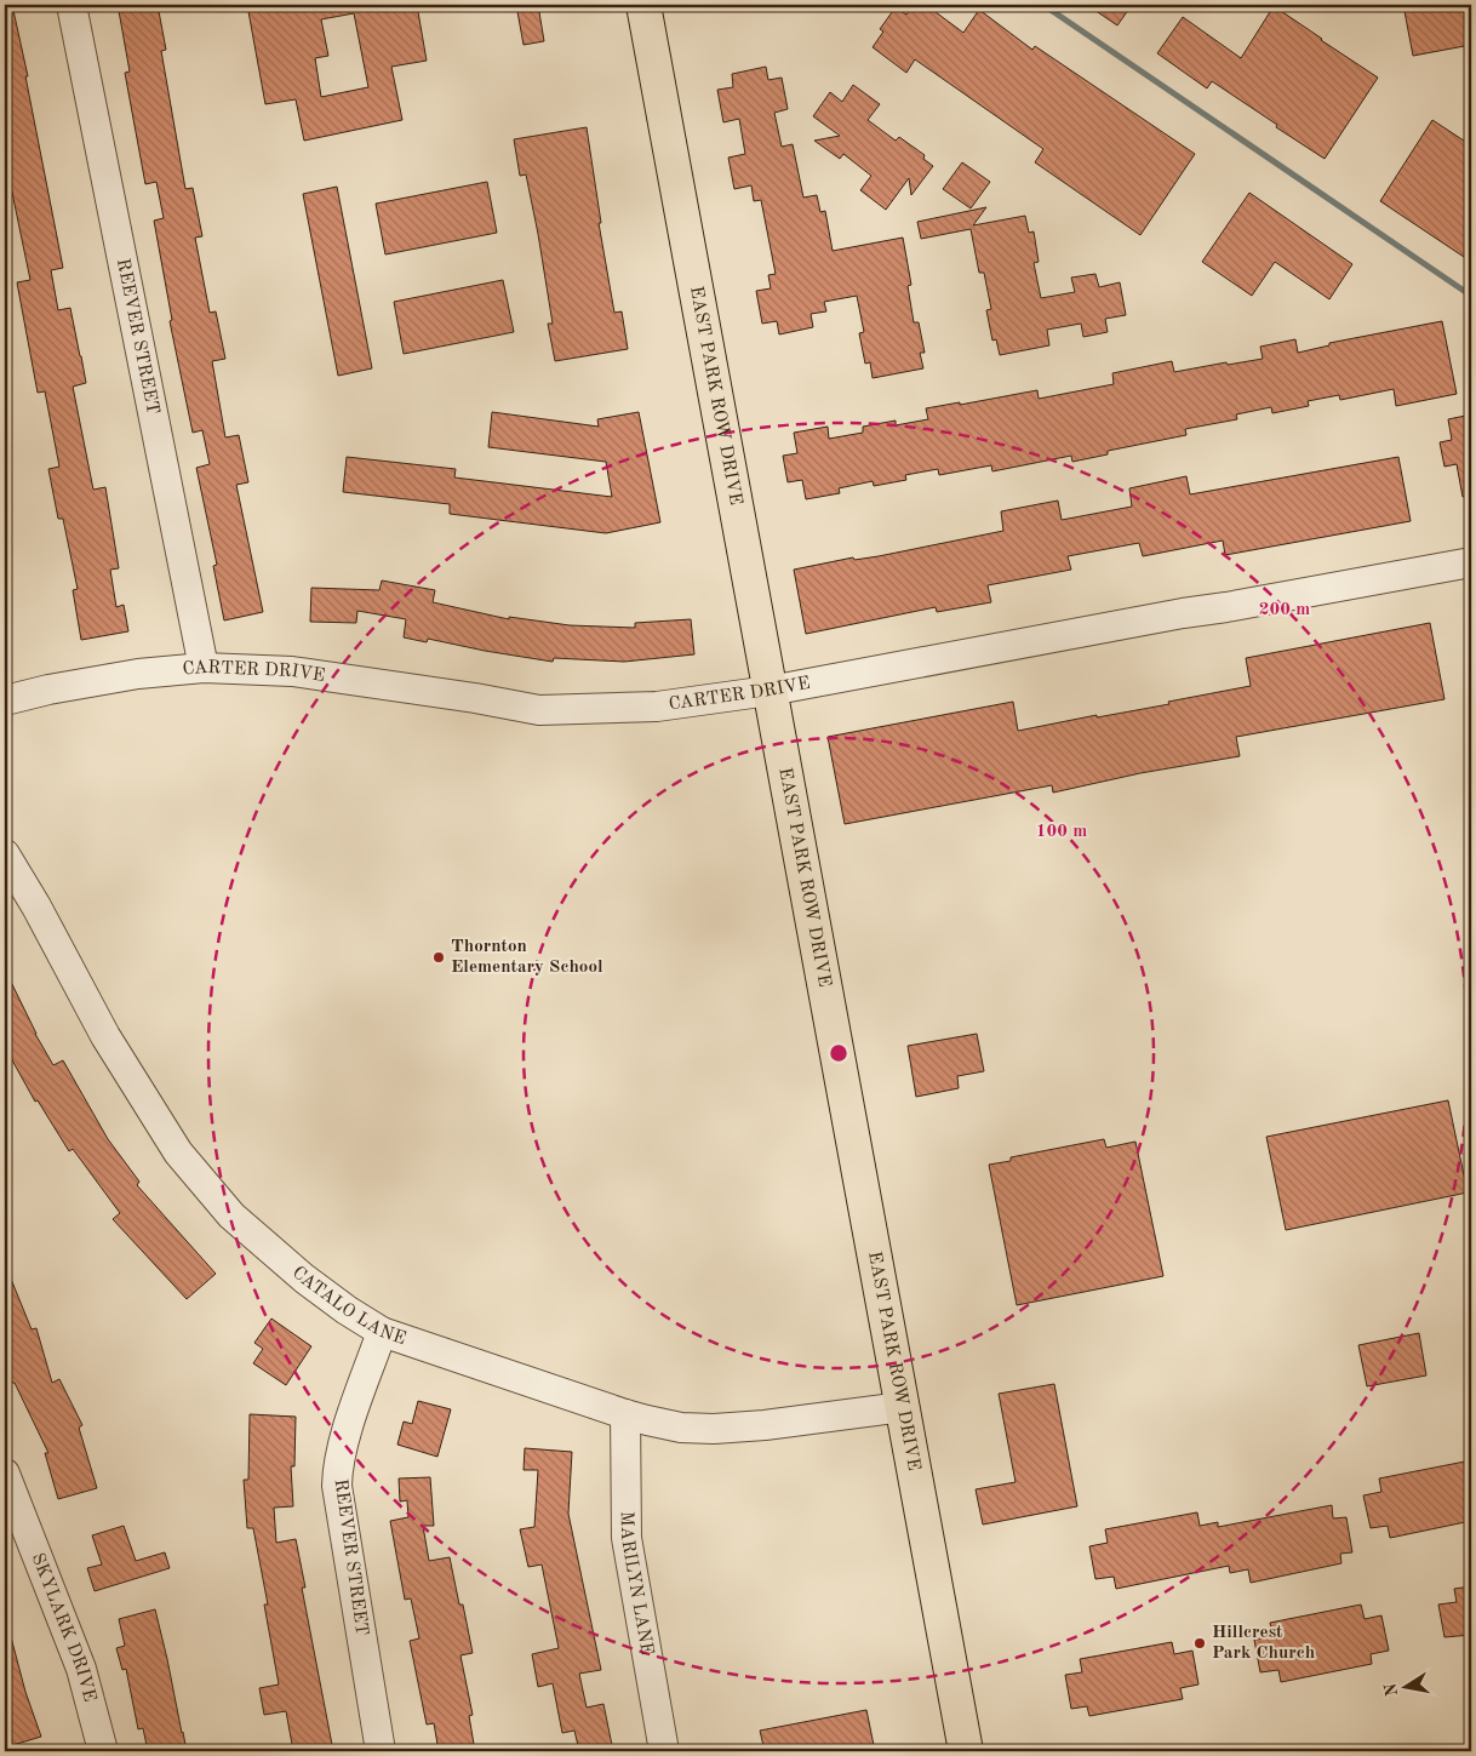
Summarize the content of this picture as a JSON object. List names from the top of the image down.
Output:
{
  "streets": {
    "main road": ["EAST PARK ROW DRIVE"],
    "street": [
      "REEVER STREET",
      "CARTER DRIVE",
      "CATALO LANE",
      "MARILYN LANE",
      "SKYLARK DRIVE"
    ]
  },
  "crossings": [
    ["REEVER STREET", "CARTER DRIVE"],
    ["REEVER STREET", "CATALO LANE"],
    ["EAST PARK ROW DRIVE", "CARTER DRIVE"],
    ["EAST PARK ROW DRIVE", "CATALO LANE"],
    ["CATALO LANE", "MARILYN LANE"]
  ],
  "places": ["Thornton Elementary School", "Hillcrest Park Church"],
  "north": "left",
  "rings": ["200 m", "100 m"]
}
